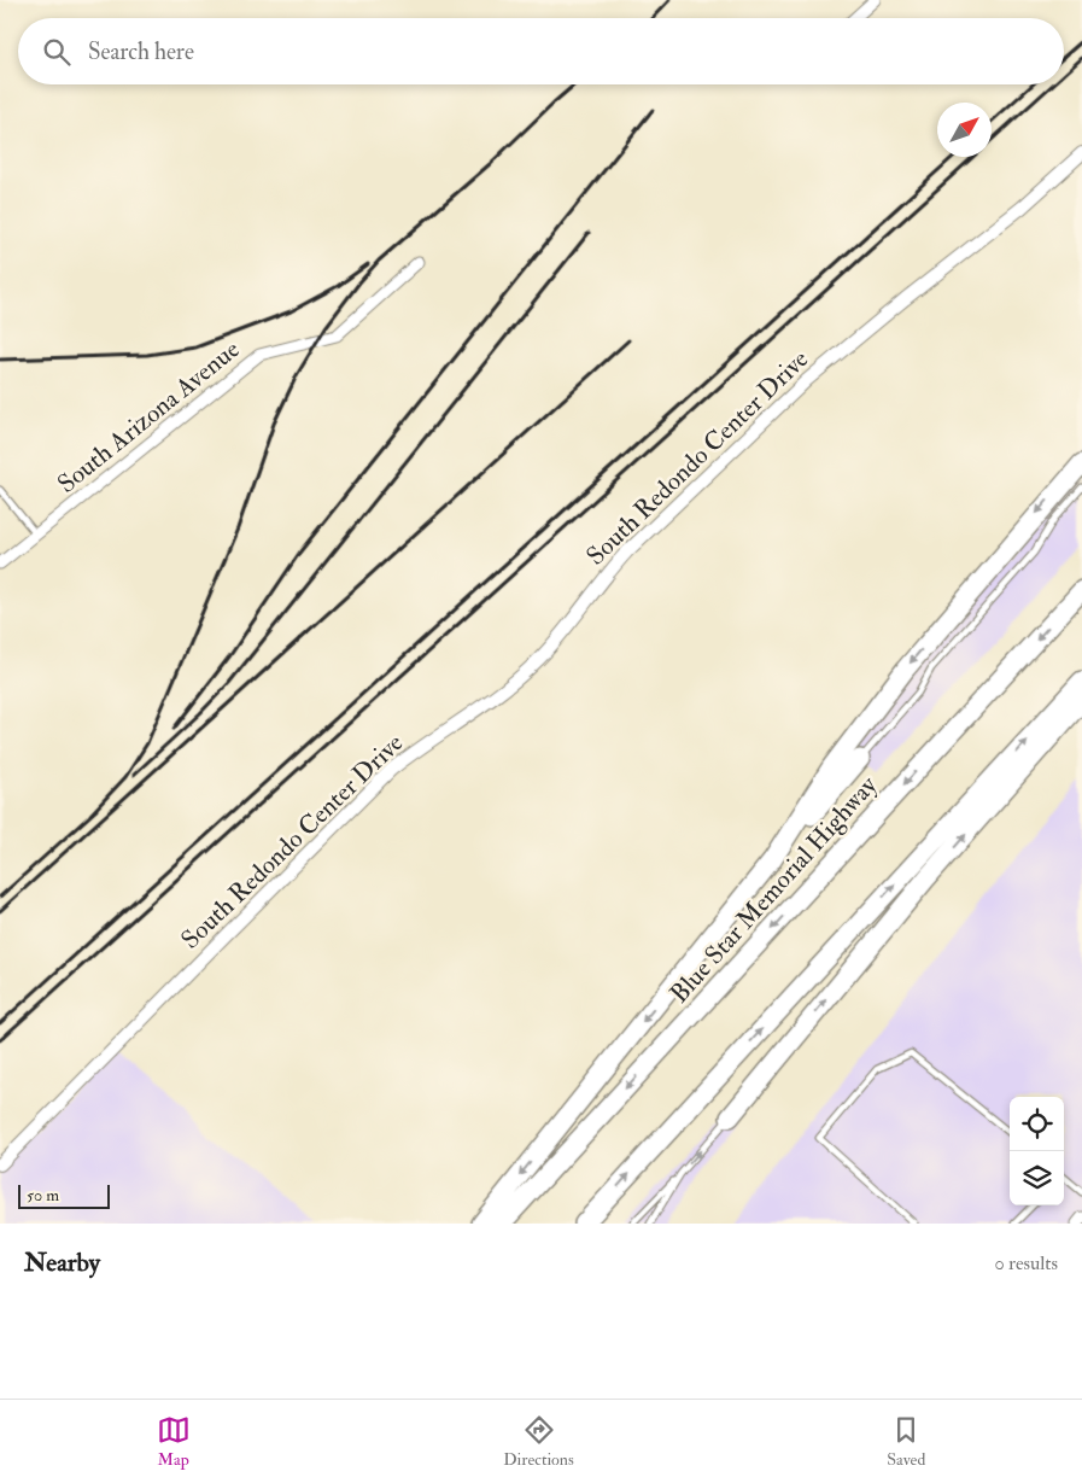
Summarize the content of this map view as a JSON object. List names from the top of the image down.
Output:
{
  "streets": {
    "highway": ["Blue Star Memorial Highway"],
    "street": ["South Arizona Avenue", "South Redondo Center Drive"]
  },
  "scale_bar": "50 m",
  "north": "top right",
  "page": {
    "search": "Search here",
    "scale": "50 m",
    "heading": ["Nearby", "0 results"],
    "nav": ["Map", "Directions", "Saved"]
  }
}
